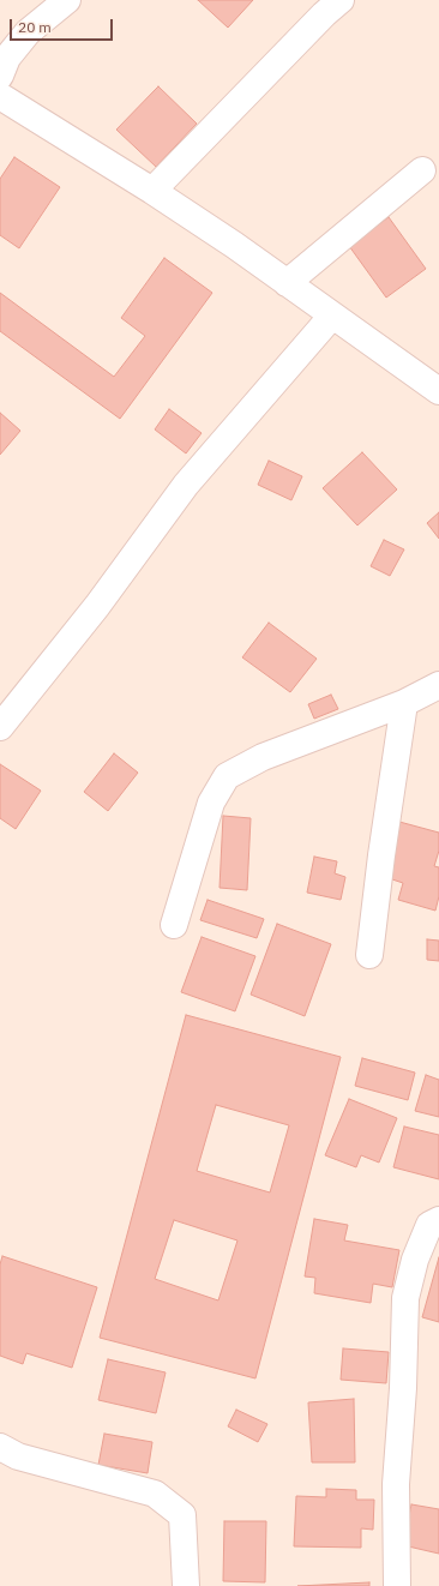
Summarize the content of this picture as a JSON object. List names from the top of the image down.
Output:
{
  "scale_bar": "20 m"
}
